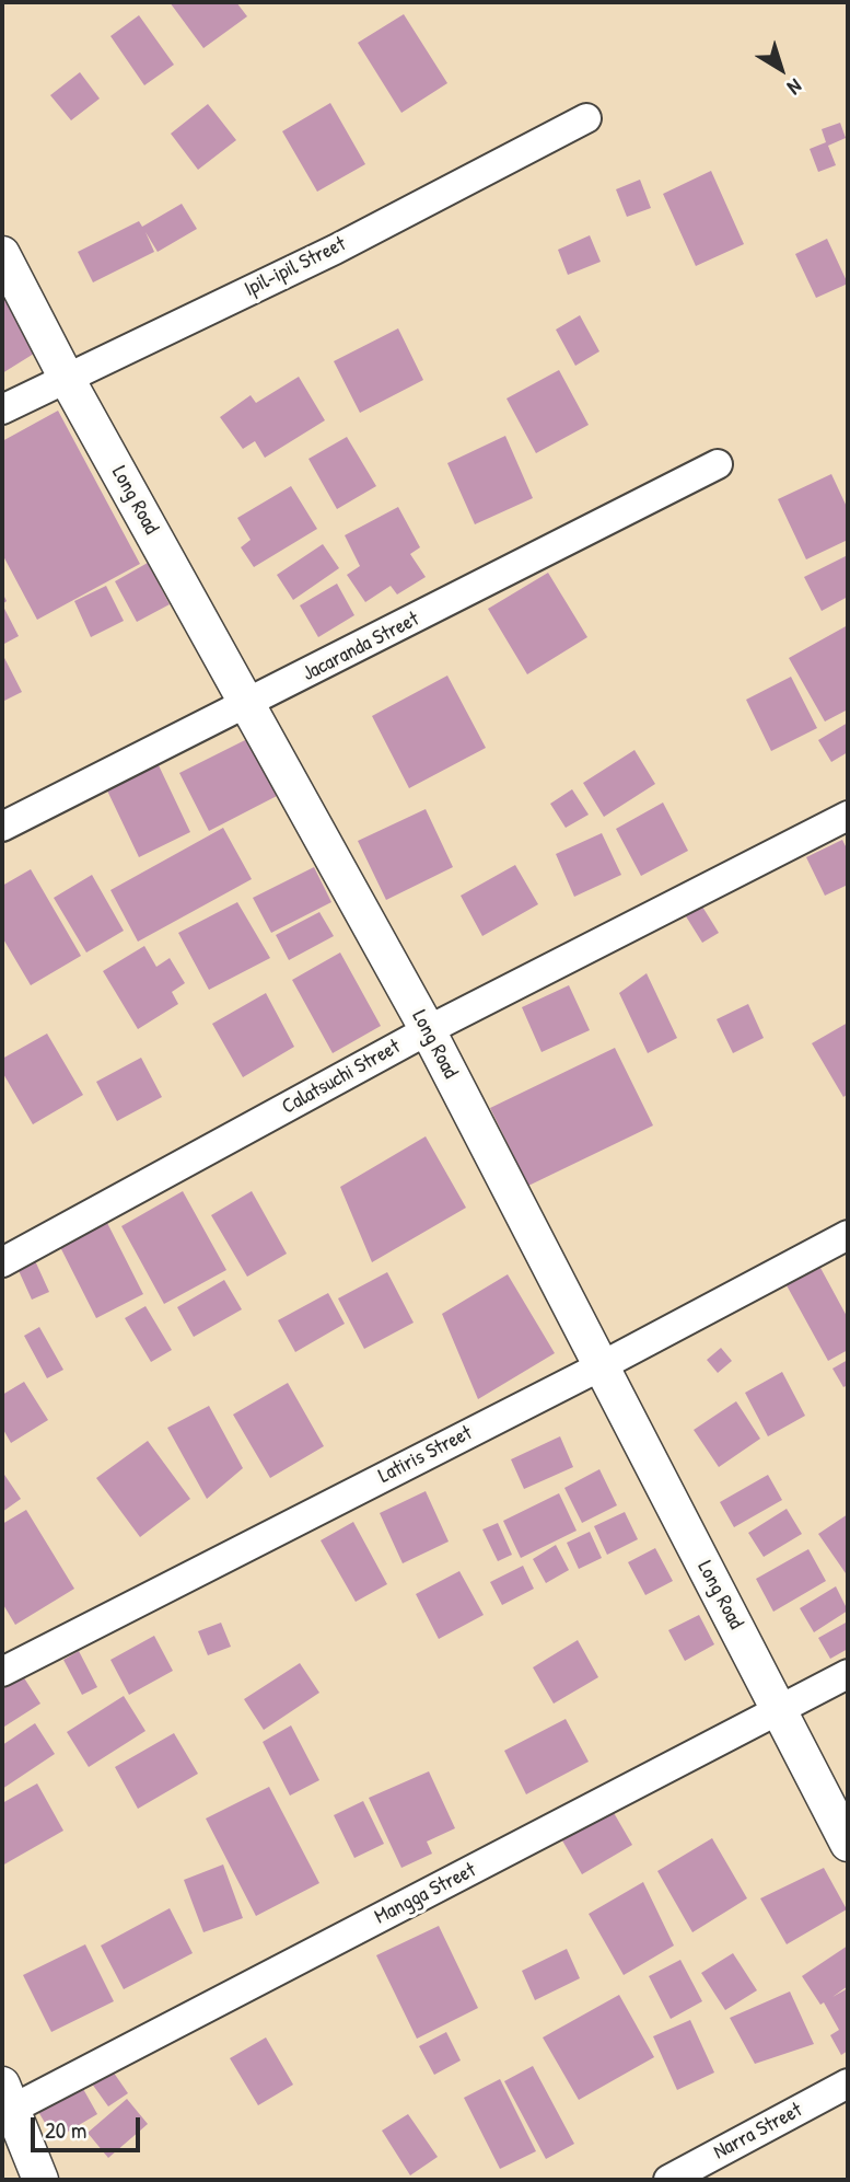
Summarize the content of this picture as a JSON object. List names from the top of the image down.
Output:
{
  "streets": {
    "street": [
      "Ipil-ipil Street",
      "Long Road",
      "Jacaranda Street",
      "Calatsuchi Street",
      "Latiris Street",
      "Mangga Street",
      "Narra Street"
    ]
  },
  "crossings": [
    ["Ipil-ipil Street", "Long Road"],
    ["Long Road", "Jacaranda Street"],
    ["Long Road", "Calatsuchi Street"],
    ["Long Road", "Latiris Street"],
    ["Long Road", "Mangga Street"]
  ],
  "scale_bar": "20 m",
  "north": "bottom right"
}
